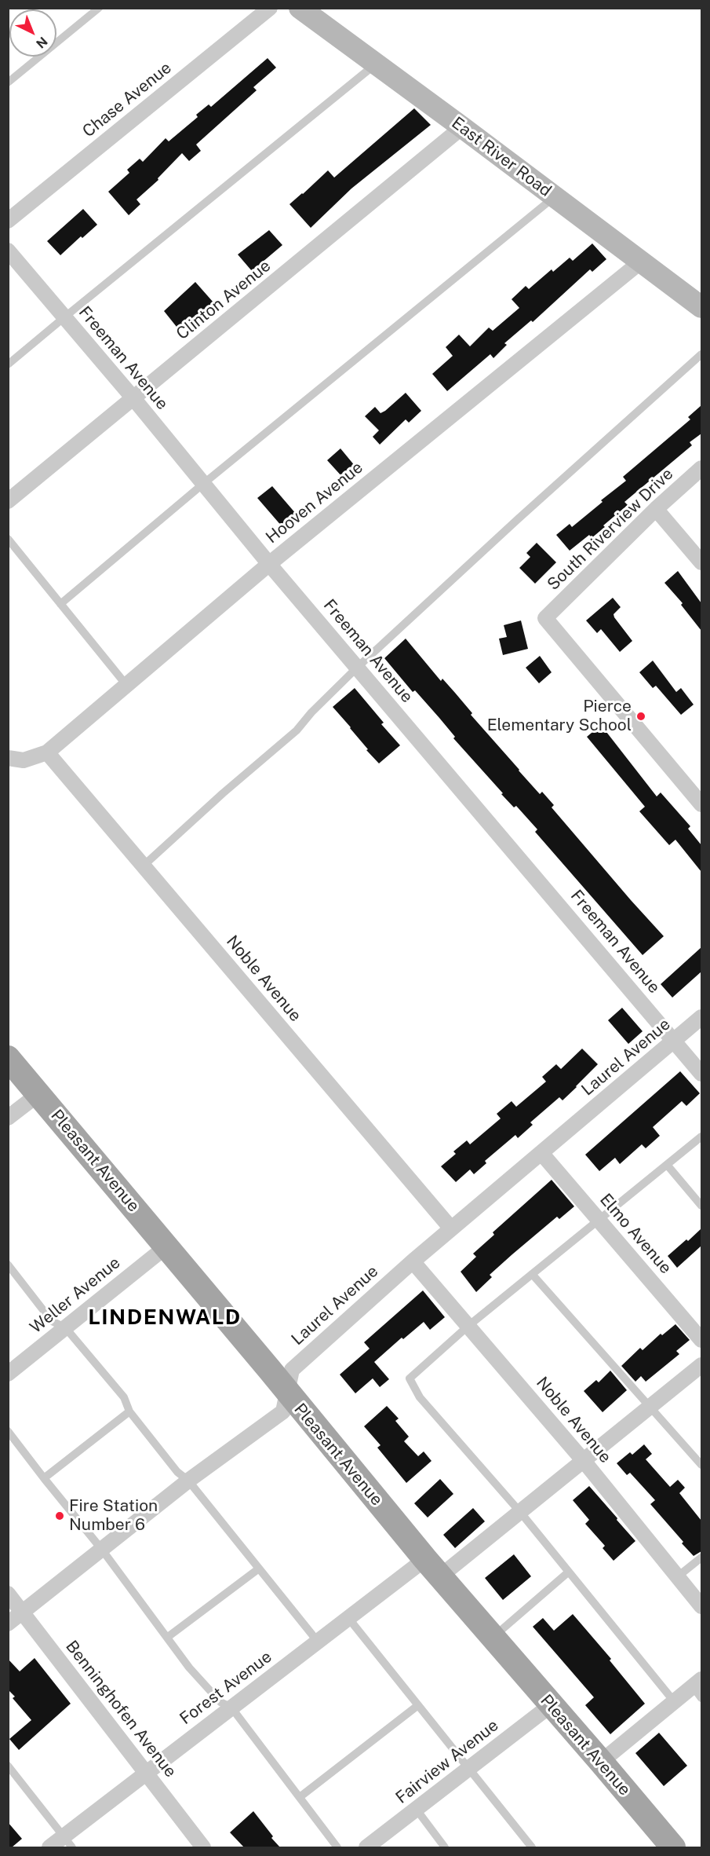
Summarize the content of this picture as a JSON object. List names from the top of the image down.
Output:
{
  "streets": {
    "main road": ["Pleasant Avenue"],
    "street": [
      "Chase Avenue",
      "East River Road",
      "Clinton Avenue",
      "Freeman Avenue",
      "Hooven Avenue",
      "South Riverview Drive",
      "Noble Avenue",
      "Laurel Avenue",
      "Elmo Avenue",
      "Weller Avenue",
      "Forest Avenue",
      "Benninghofen Avenue",
      "Fairview Avenue"
    ]
  },
  "crossings": [
    ["East River Road", "Clinton Avenue"],
    ["East River Road", "Hooven Avenue"],
    ["Clinton Avenue", "Freeman Avenue"],
    ["Freeman Avenue", "Hooven Avenue"],
    ["Freeman Avenue", "Laurel Avenue"],
    ["Hooven Avenue", "Noble Avenue"],
    ["Noble Avenue", "Laurel Avenue"],
    ["Noble Avenue", "Forest Avenue"],
    ["Laurel Avenue", "Pleasant Avenue"],
    ["Laurel Avenue", "Elmo Avenue"],
    ["Laurel Avenue", "Benninghofen Avenue"],
    ["Pleasant Avenue", "Weller Avenue"],
    ["Pleasant Avenue", "Forest Avenue"],
    ["Pleasant Avenue", "Fairview Avenue"],
    ["Forest Avenue", "Benninghofen Avenue"]
  ],
  "districts": ["LINDENWALD"],
  "places": ["Pierce Elementary School", "Fire Station Number 6"],
  "north": "bottom right"
}
